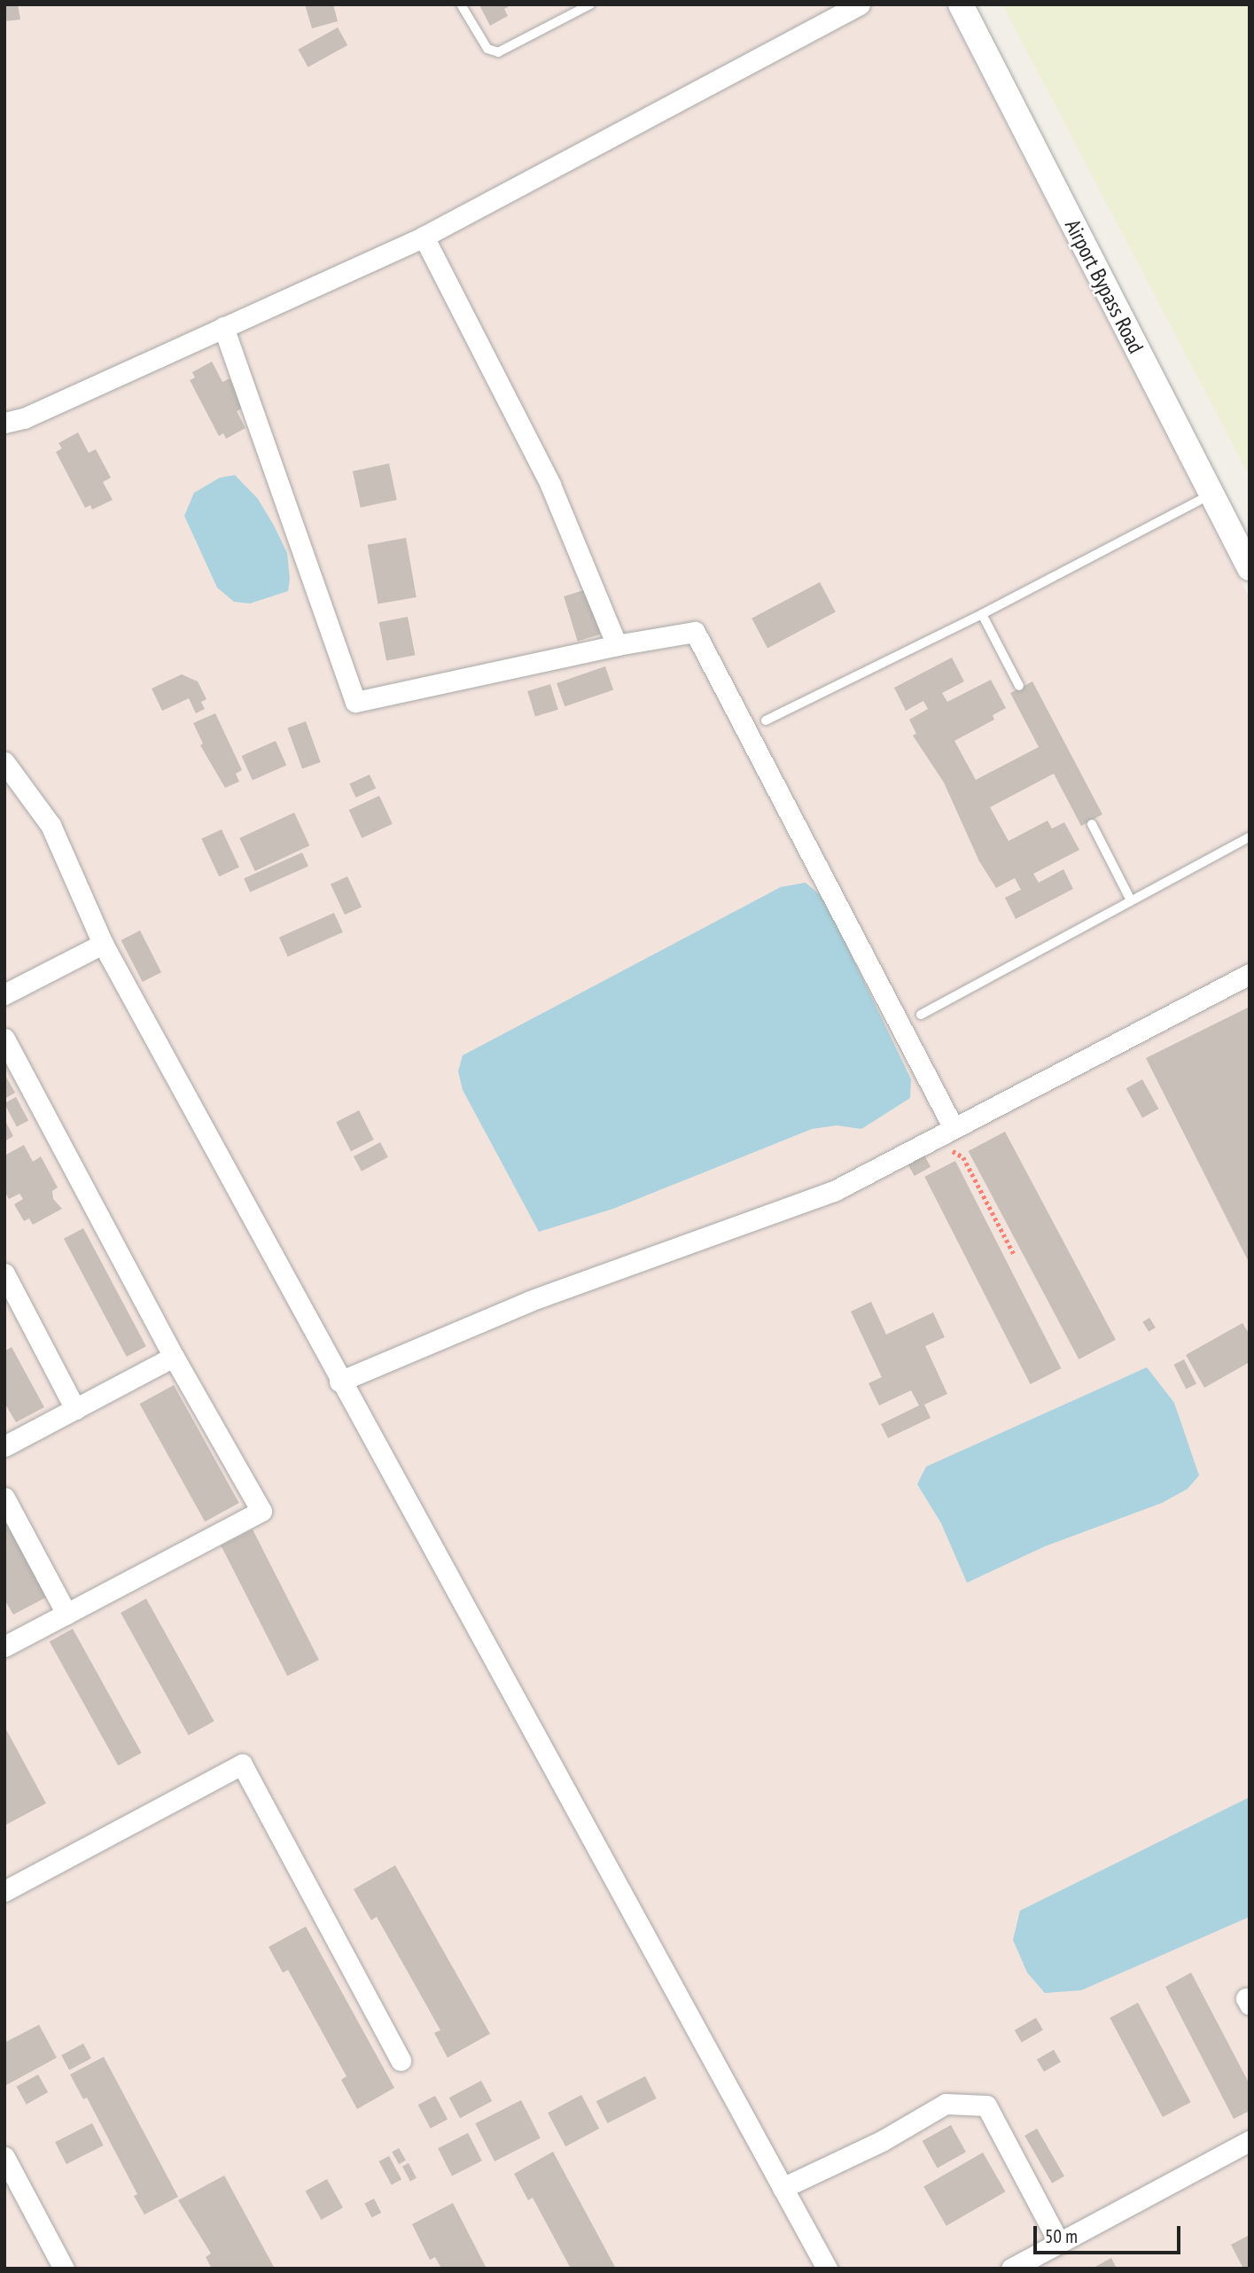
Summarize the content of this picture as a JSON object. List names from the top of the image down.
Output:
{
  "streets": {
    "street": ["Airport Bypass Road"]
  },
  "scale_bar": "50 m"
}
